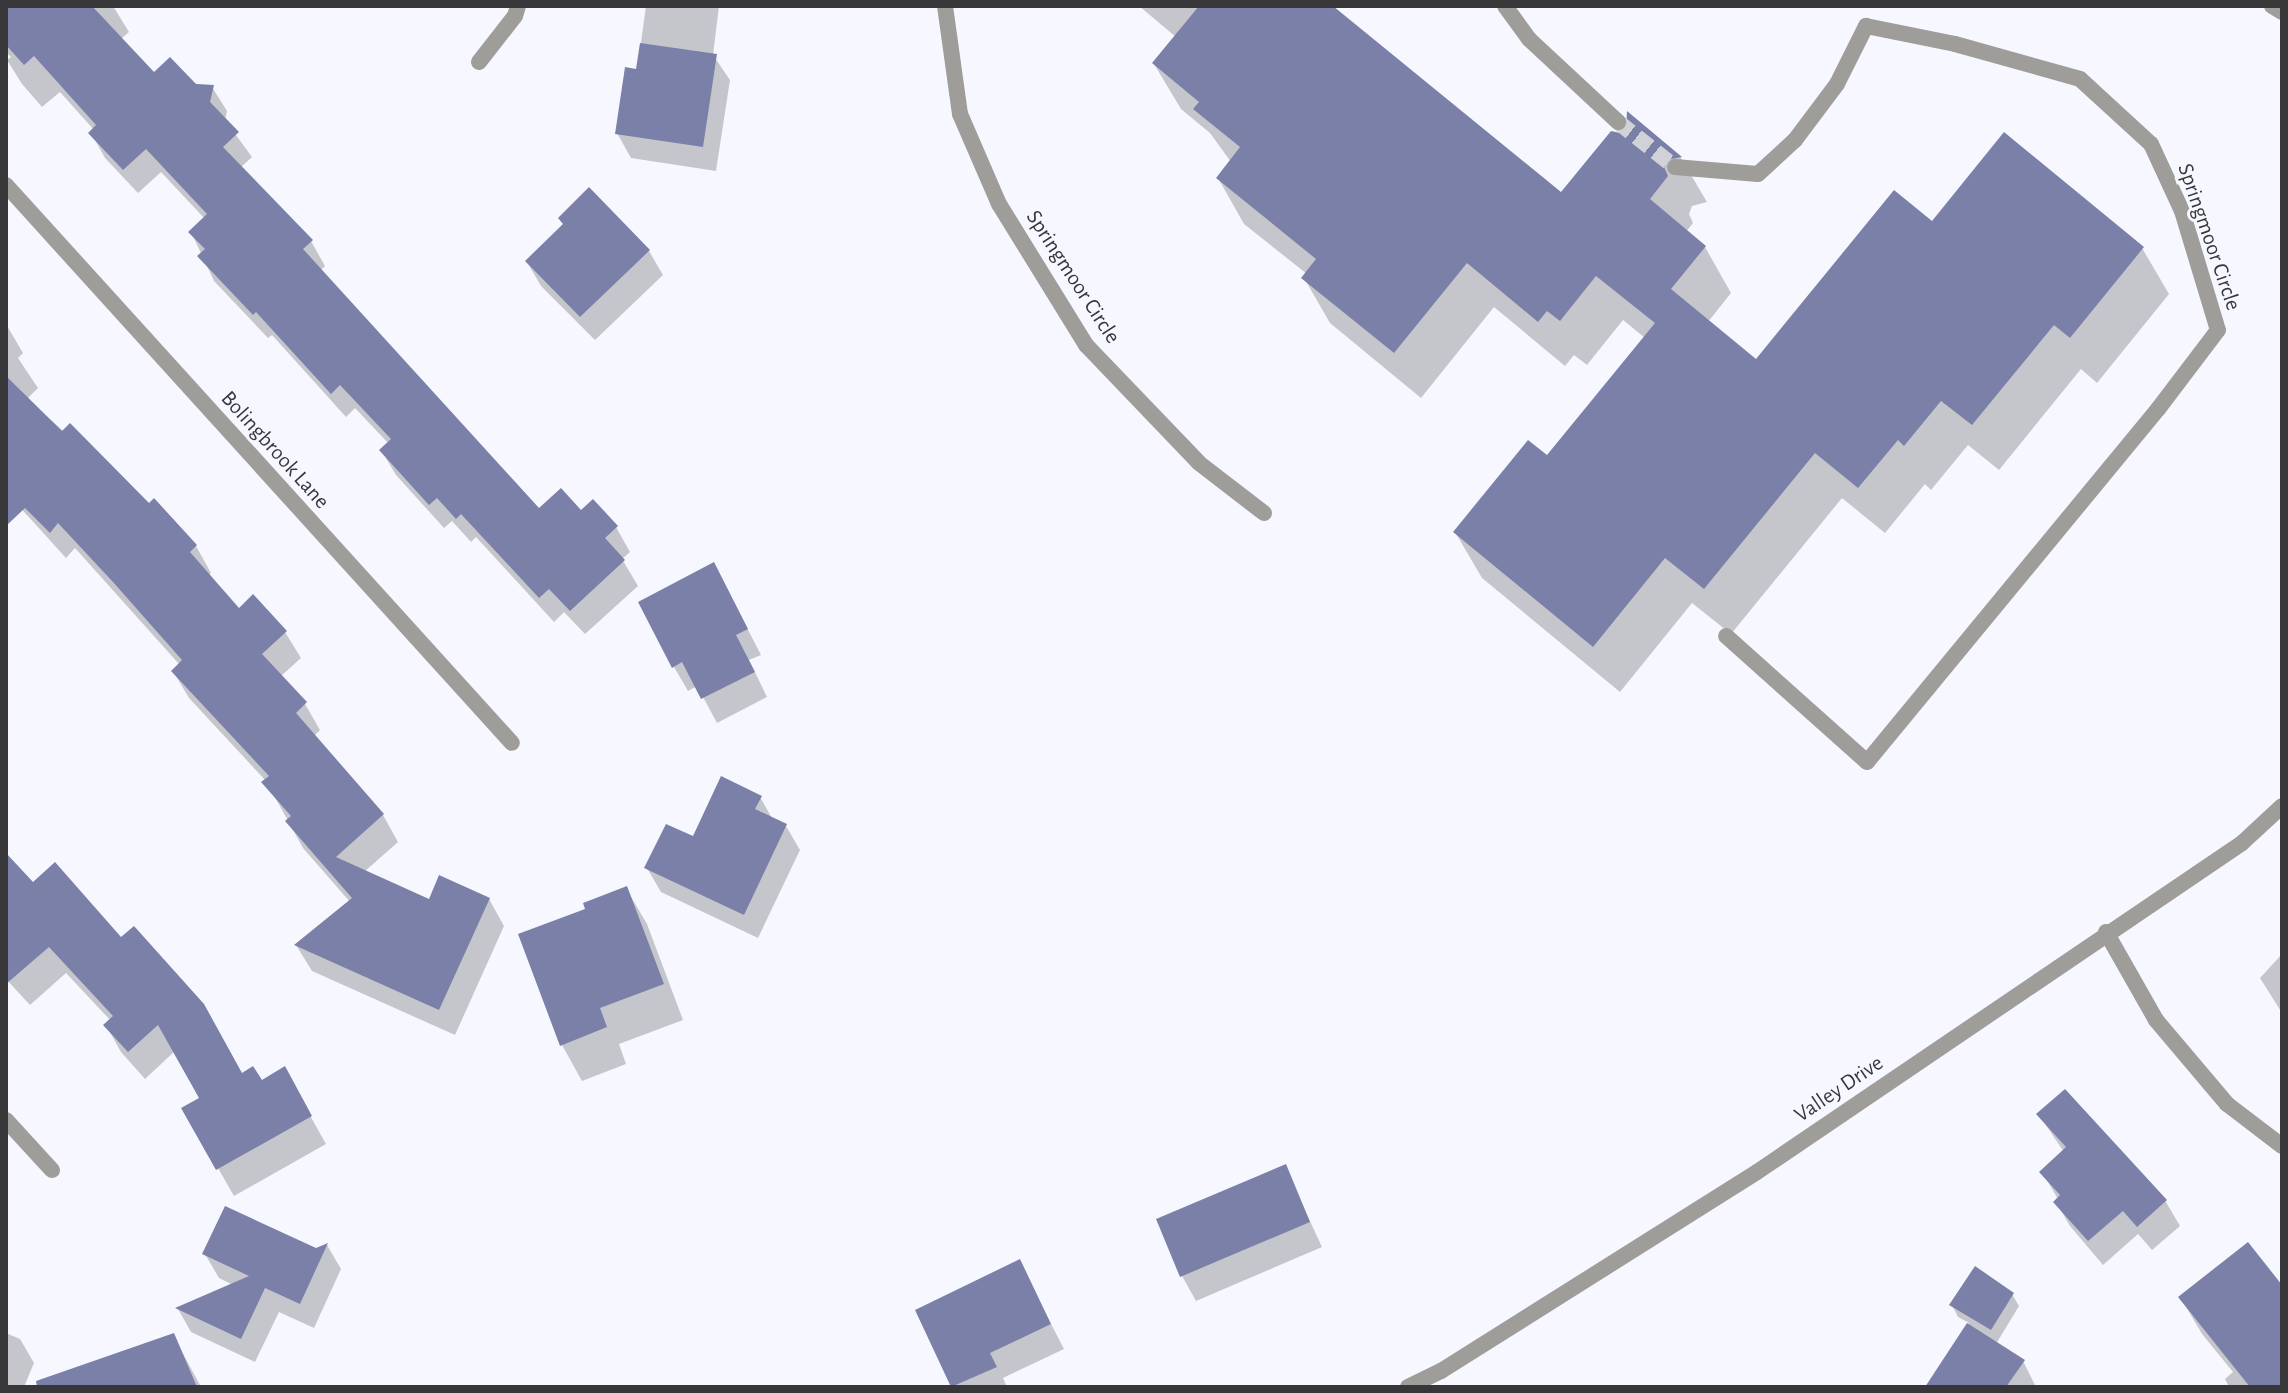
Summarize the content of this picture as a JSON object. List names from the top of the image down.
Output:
{
  "streets": {
    "street": ["Springmoor Circle", "Bolingbrook Lane", "Valley Drive"]
  }
}
